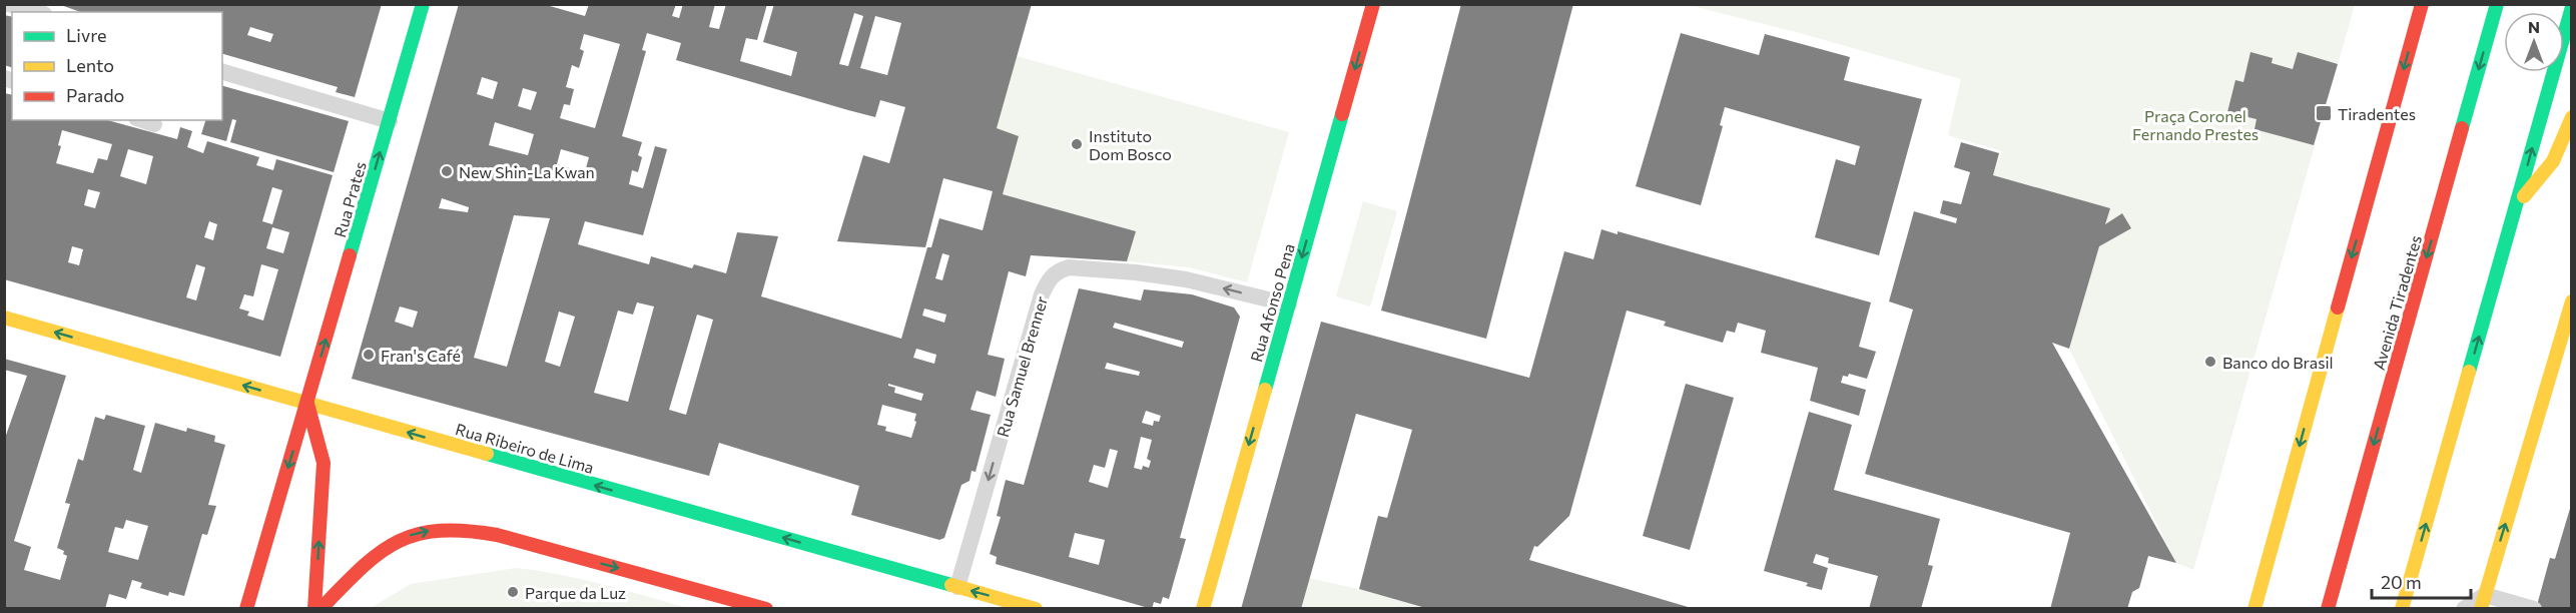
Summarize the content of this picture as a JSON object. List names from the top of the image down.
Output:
{
  "streets": {
    "main road": [
      "Rua Prates",
      "Rua Afonso Pena",
      "Avenida Tiradentes",
      "Rua Ribeiro de Lima"
    ],
    "lane": ["Rua Samuel Brenner"]
  },
  "crossings": [
    ["Rua Prates", "Rua Ribeiro de Lima"],
    ["Rua Afonso Pena", "Rua Samuel Brenner"],
    ["Rua Samuel Brenner", "Rua Ribeiro de Lima"]
  ],
  "one_way": ["Rua Afonso Pena", "Rua Ribeiro de Lima"],
  "parks": ["Praça Coronel Fernando Prestes"],
  "places": {
    "transit": ["Tiradentes"],
    "other": [
      "Instituto Dom Bosco",
      "New Shin-La Kwan",
      "Fran's Café",
      "Banco do Brasil",
      "Parque da Luz"
    ]
  },
  "legend": ["Livre", "Lento", "Parado"],
  "scale_bar": "20 m",
  "north": "top"
}
